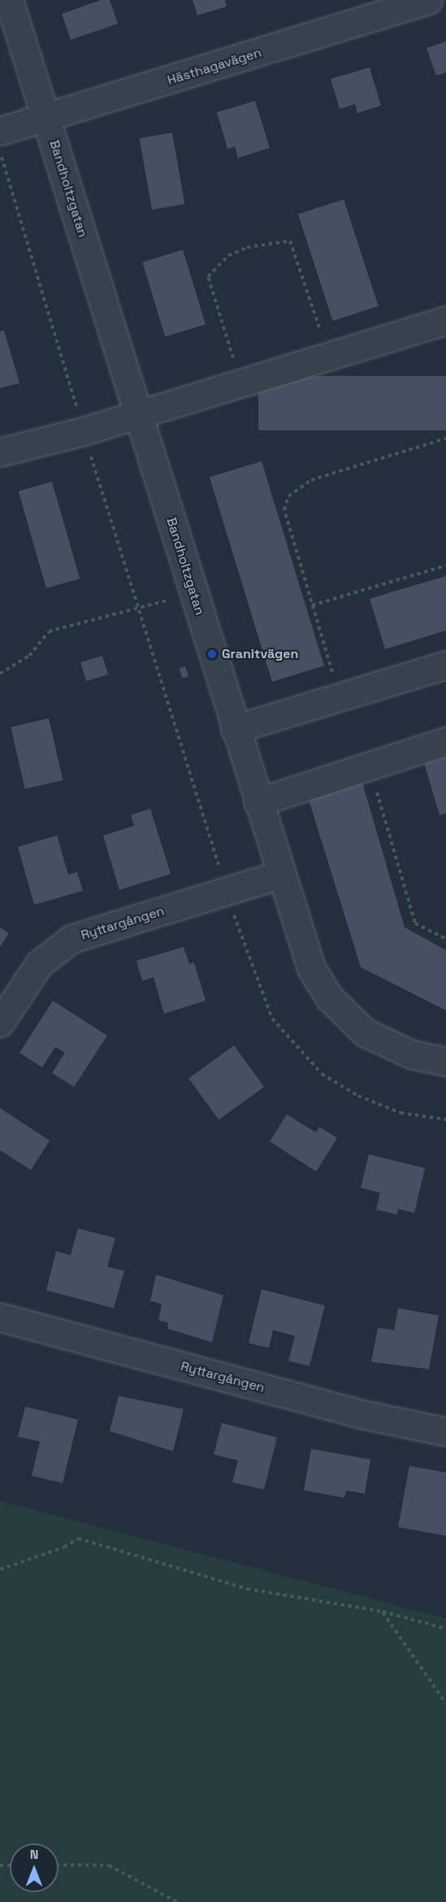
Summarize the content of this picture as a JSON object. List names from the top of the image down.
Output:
{
  "streets": {
    "street": ["Hästhagavägen", "Bandholtzgatan", "Ryttargången"]
  },
  "crossings": [
    ["Hästhagavägen", "Bandholtzgatan"],
    ["Bandholtzgatan", "Ryttargången"]
  ],
  "places": ["Granitvägen"],
  "north": "top"
}
